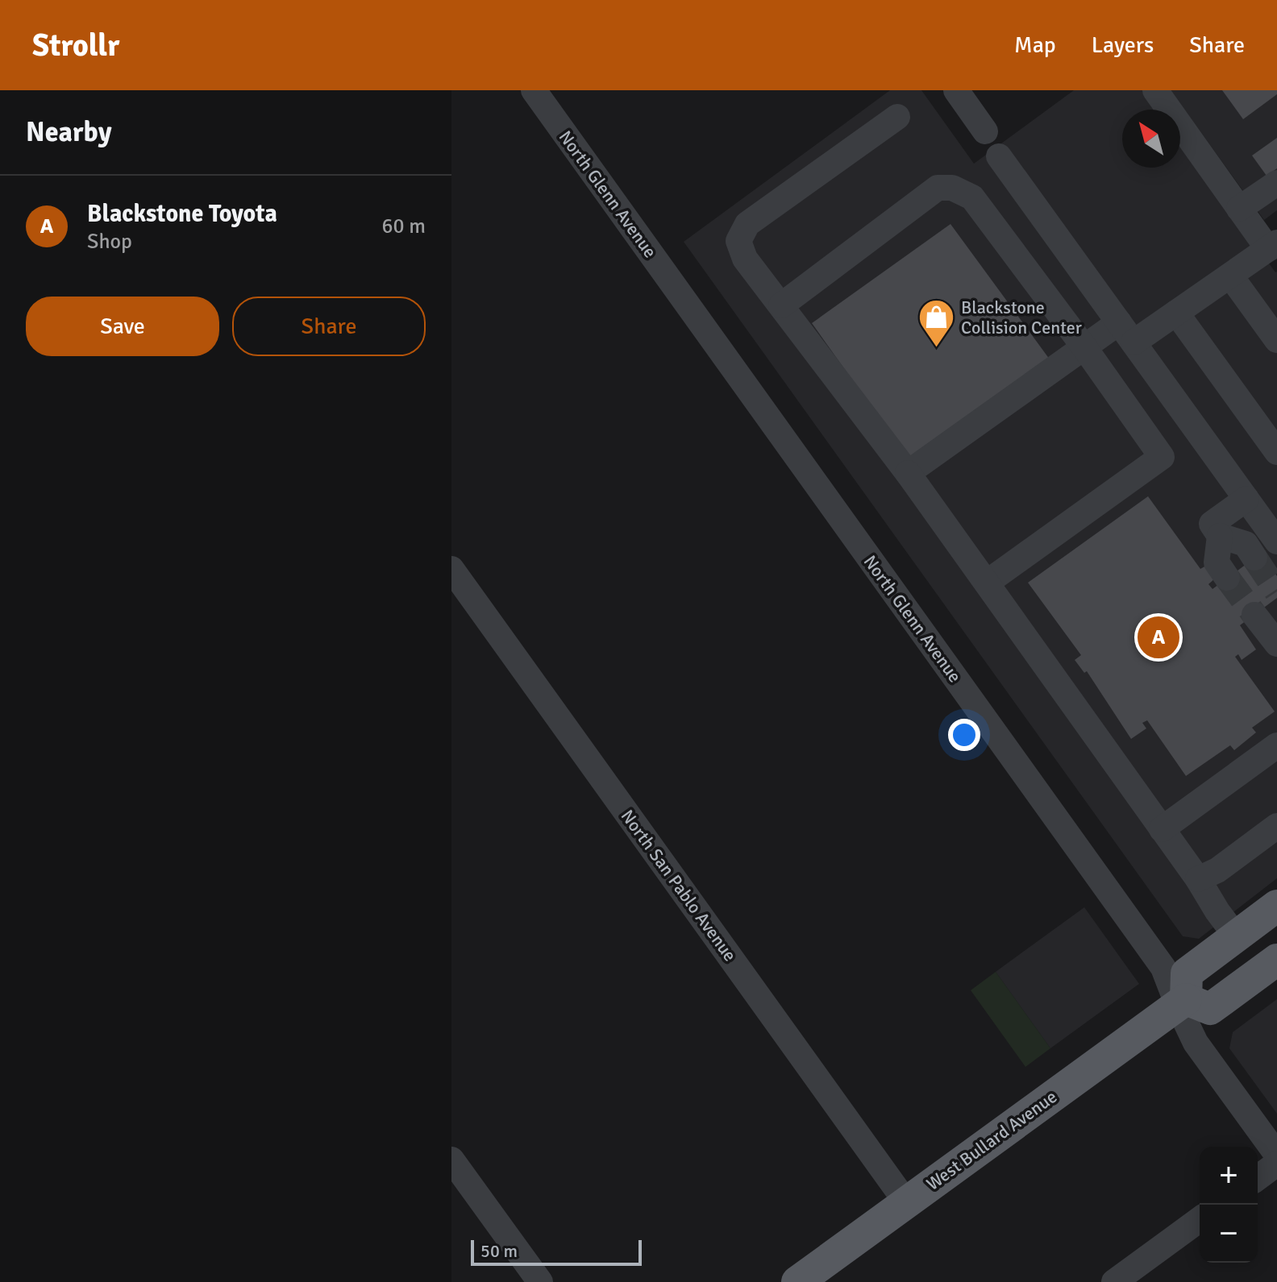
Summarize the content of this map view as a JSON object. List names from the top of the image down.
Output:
{
  "streets": {
    "main road": ["West Bullard Avenue"],
    "street": ["North Glenn Avenue", "North San Pablo Avenue"]
  },
  "crossings": [
    ["North Glenn Avenue", "West Bullard Avenue"],
    ["North San Pablo Avenue", "West Bullard Avenue"]
  ],
  "places": {
    "shop": ["Blackstone Collision Center"]
  },
  "scale_bar": "50 m",
  "north": "top left",
  "page": {
    "header": "Strollr",
    "nav": ["Map", "Layers", "Share"],
    "heading": "Nearby",
    "list": [
      {
        "mark": "A",
        "name": "Blackstone Toyota",
        "note": "Shop",
        "value": "60 m"
      }
    ],
    "buttons": ["Save", "Share"],
    "pins": "A",
    "map_buttons": ["+", "−"],
    "scale": "50 m"
  }
}
